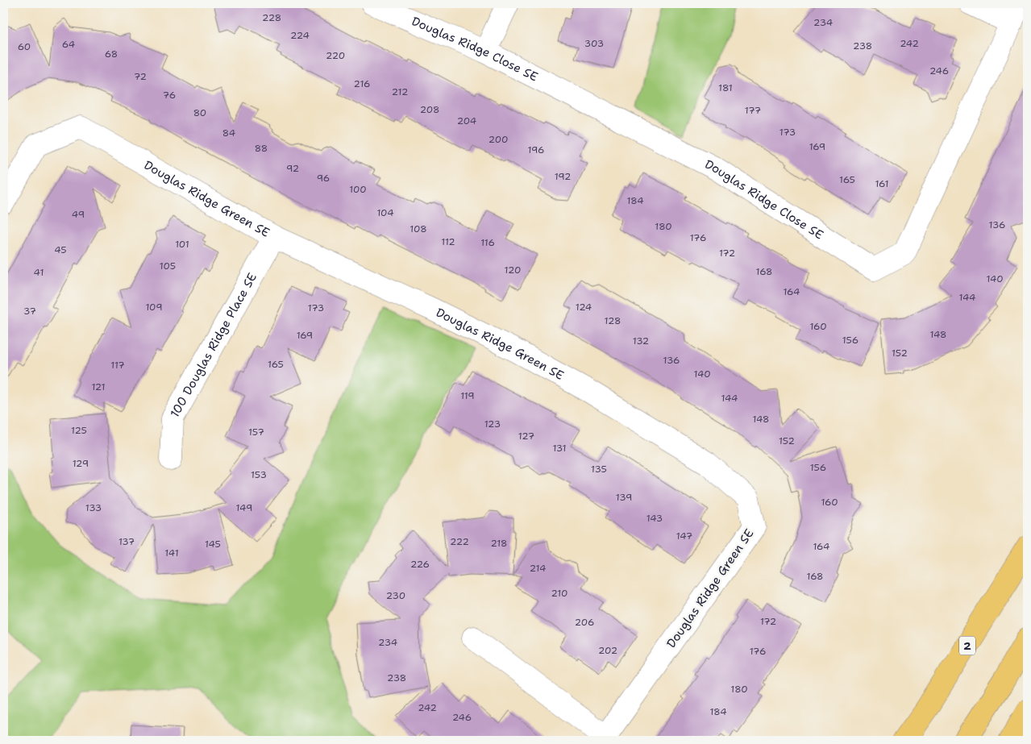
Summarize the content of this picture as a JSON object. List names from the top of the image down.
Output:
{
  "streets": {
    "highway": ["2"],
    "street": ["Douglas Ridge Close SE", "Douglas Ridge Green SE", "100 Douglas Ridge Place SE"]
  },
  "crossings": [
    ["Douglas Ridge Green SE", "100 Douglas Ridge Place SE"]
  ],
  "house_numbers": [
    "228",
    "234",
    "224",
    "303",
    "242",
    "64",
    "238",
    "60",
    "68",
    "220",
    "246",
    "72",
    "216",
    "181",
    "212",
    "76",
    "208",
    "177",
    "80",
    "204",
    "173",
    "84",
    "200",
    "169",
    "88",
    "196",
    "92",
    "192",
    "96",
    "165",
    "161",
    "100",
    "184",
    "104",
    "49",
    "136",
    "180",
    "108",
    "176",
    "112",
    "116",
    "101",
    "45",
    "172",
    "105",
    "120",
    "168",
    "41",
    "140",
    "164",
    "144",
    "109",
    "124",
    "173",
    "37",
    "128",
    "160",
    "148",
    "169",
    "156",
    "132",
    "152",
    "136",
    "165",
    "117",
    "140",
    "121",
    "119",
    "144",
    "148",
    "123",
    "125",
    "157",
    "127",
    "152",
    "131",
    "129",
    "156",
    "135",
    "153",
    "139",
    "160",
    "133",
    "149",
    "143",
    "147",
    "137",
    "222",
    "218",
    "145",
    "164",
    "141",
    "226",
    "214",
    "168",
    "210",
    "230",
    "172",
    "206",
    "234",
    "202",
    "176",
    "238",
    "180",
    "242",
    "184",
    "246"
  ]
}
